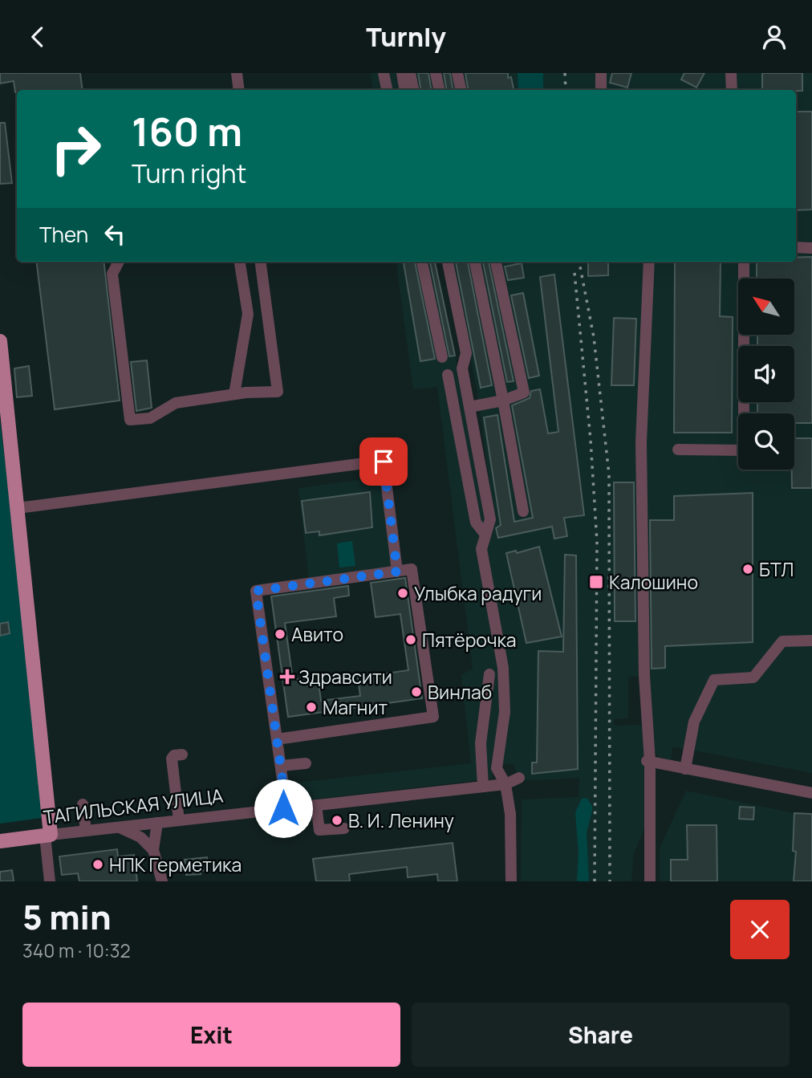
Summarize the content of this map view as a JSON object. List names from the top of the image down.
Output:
{
  "streets": {
    "main road": ["ТАГИЛЬСКАЯ УЛИЦА"]
  },
  "places": {
    "other": [
      "БТЛ",
      "Улыбка радуги",
      "Авито",
      "Пятёрочка",
      "Винлаб",
      "Магнит",
      "В. И. Ленину",
      "НПК Герметика"
    ],
    "transit": ["Калошино"],
    "health": ["Здравсити"]
  },
  "north": "top left",
  "page": {
    "header": "Turnly",
    "turn": ["160 m", "Turn right"],
    "then": "Then",
    "heading": ["5 min", "340 m · 10:32"],
    "buttons": ["Exit", "Share"]
  }
}
